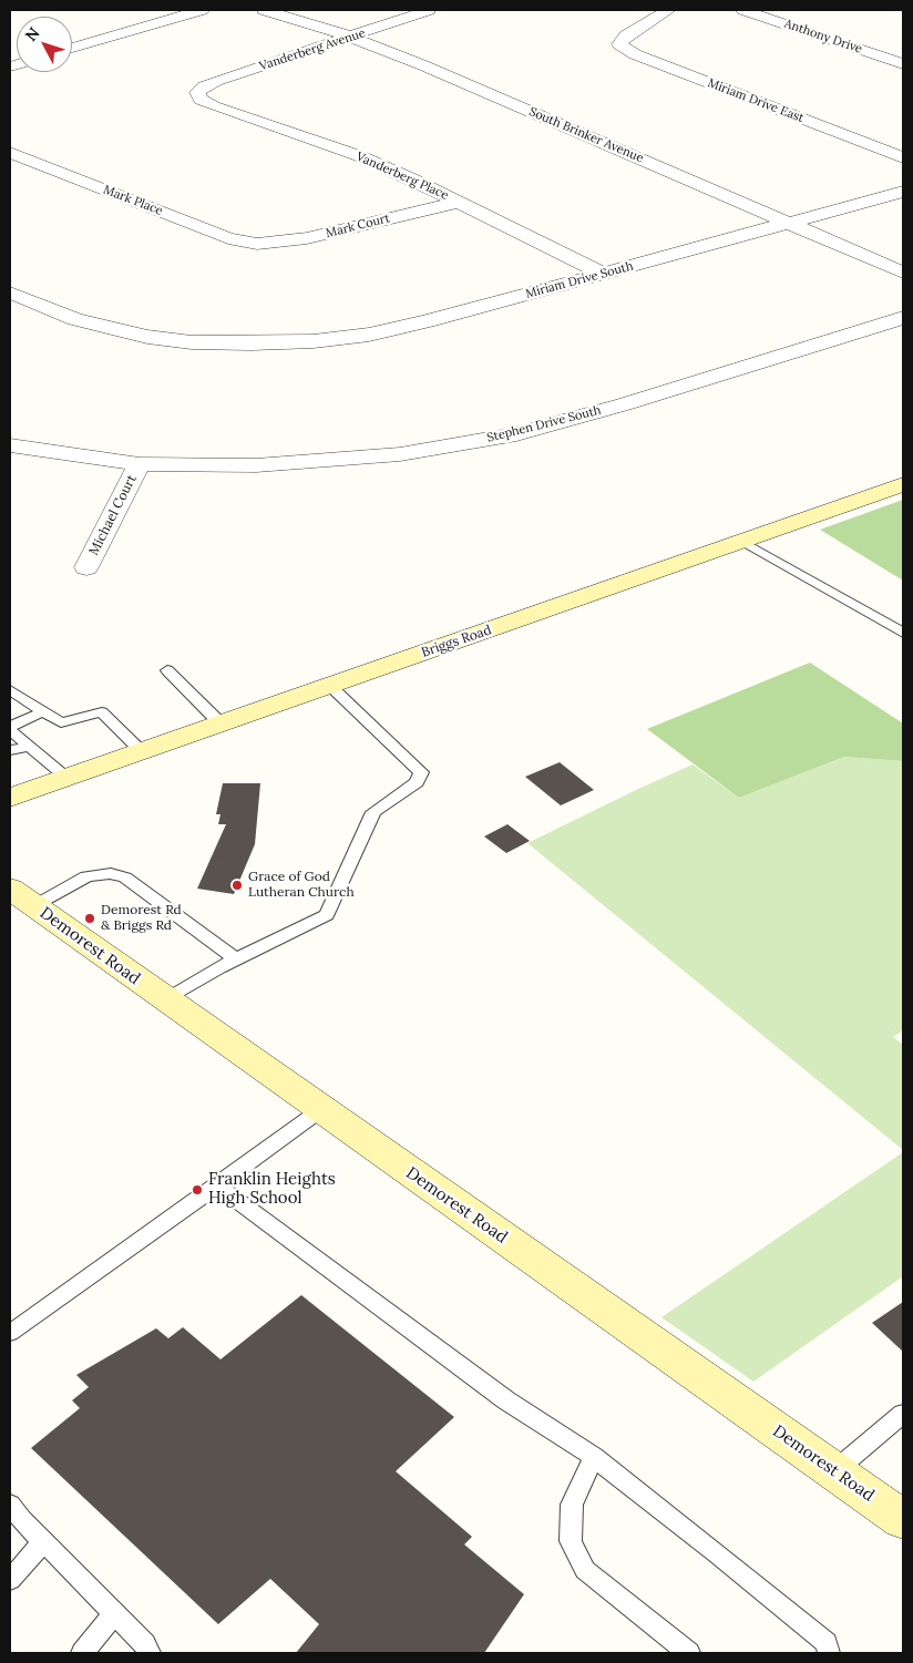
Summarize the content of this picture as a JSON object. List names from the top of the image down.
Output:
{
  "streets": {
    "street": [
      "Anthony Drive",
      "Vanderberg Avenue",
      "Miriam Drive East",
      "South Brinker Avenue",
      "Vanderberg Place",
      "Mark Place",
      "Mark Court",
      "Miriam Drive South",
      "Stephen Drive South",
      "Michael Court",
      "Briggs Road",
      "Demorest Road"
    ]
  },
  "crossings": [
    ["Vanderberg Avenue", "South Brinker Avenue"],
    ["Vanderberg Avenue", "Vanderberg Place"],
    ["South Brinker Avenue", "Miriam Drive South"],
    ["Vanderberg Place", "Mark Court"],
    ["Vanderberg Place", "Miriam Drive South"],
    ["Mark Place", "Mark Court"],
    ["Stephen Drive South", "Michael Court"]
  ],
  "places": ["Grace of God Lutheran Church", "Demorest Rd & Briggs Rd", "Franklin Heights High School"],
  "north": "top left"
}
